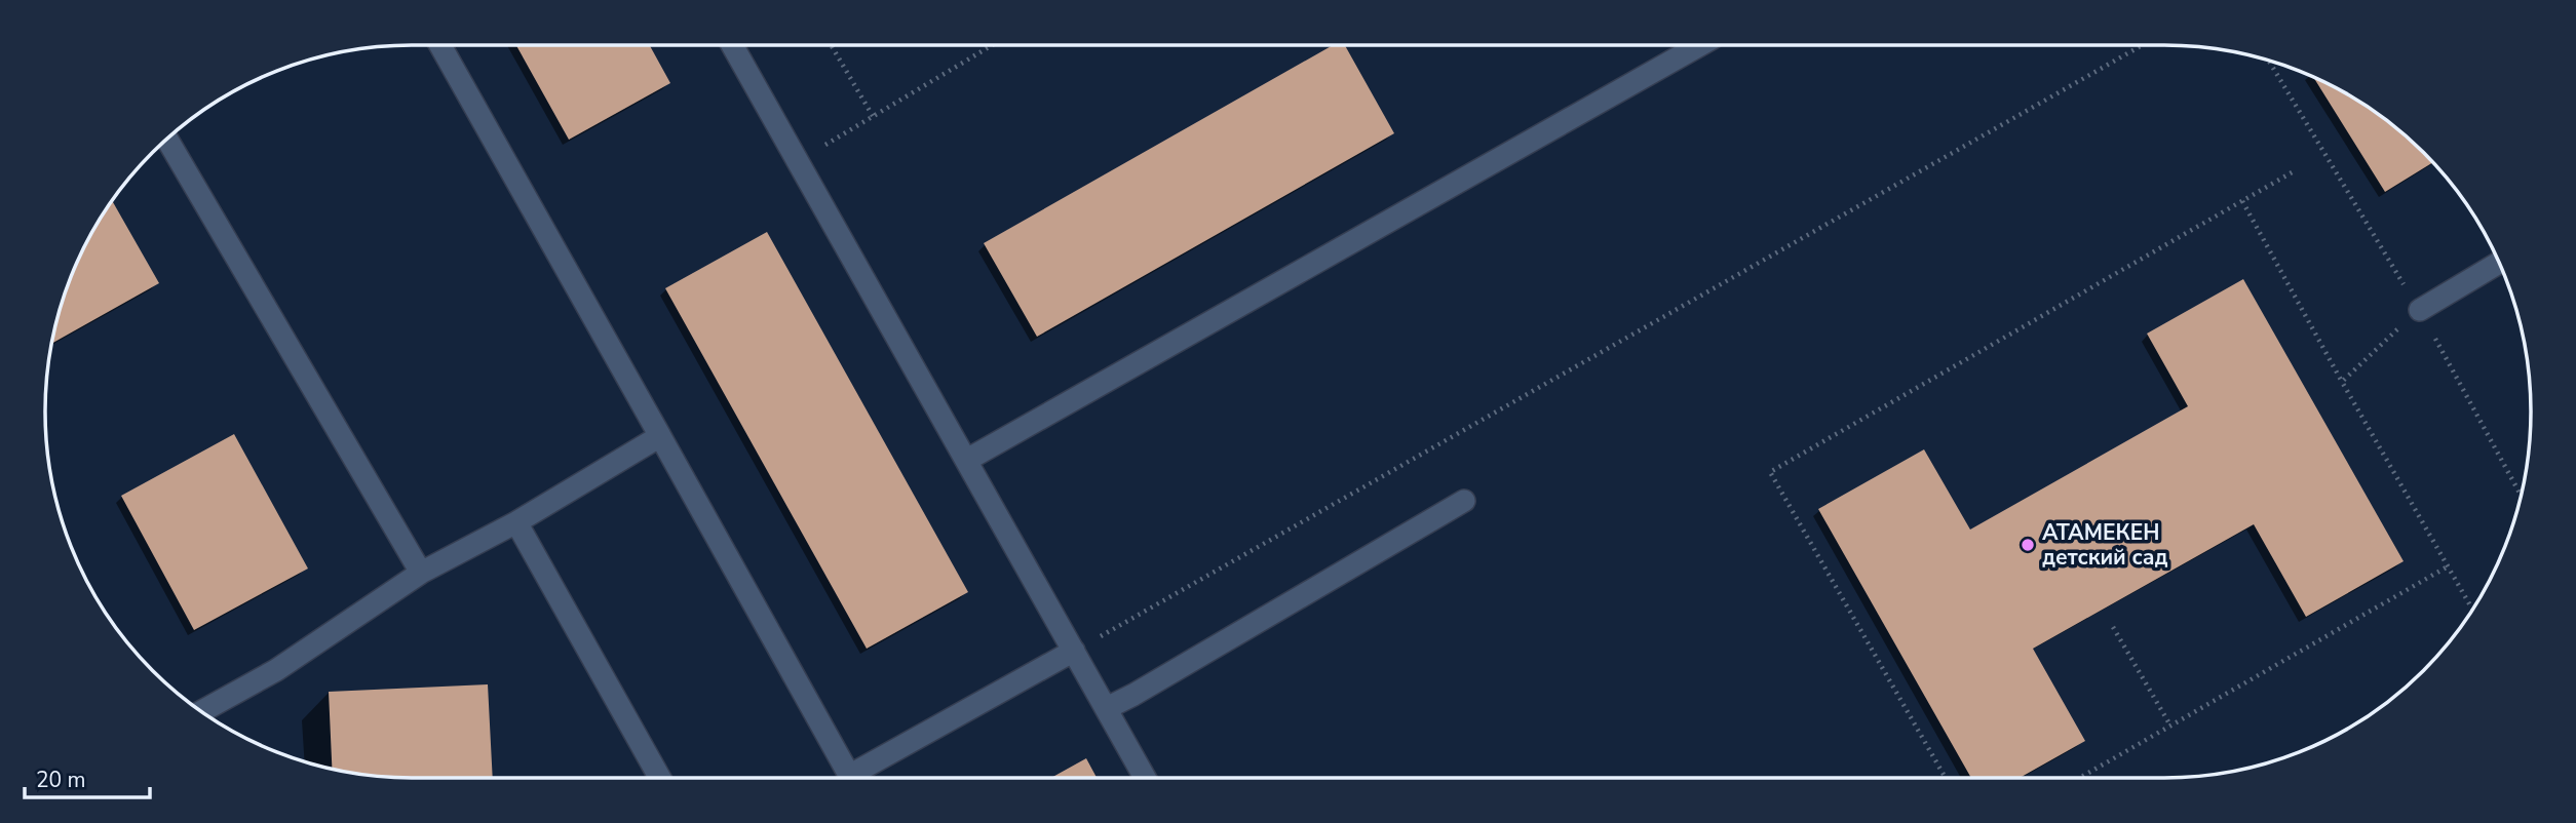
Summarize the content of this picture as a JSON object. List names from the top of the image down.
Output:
{
  "places": ["АТАМЕКЕН детский сад"],
  "scale_bar": "20 m"
}
